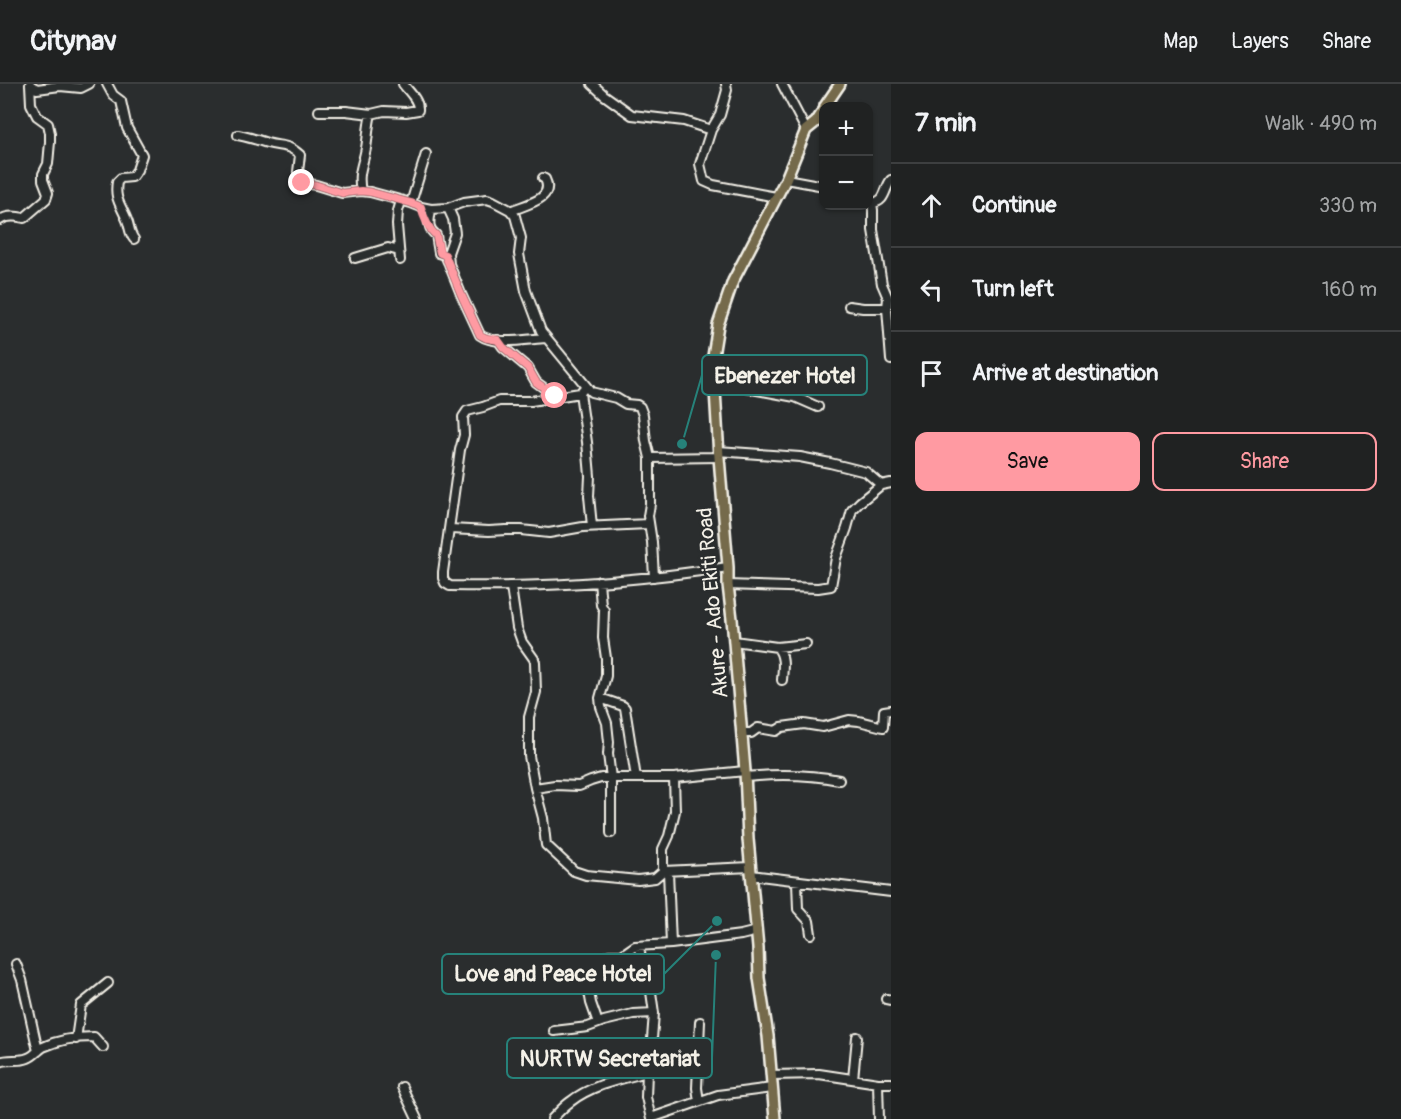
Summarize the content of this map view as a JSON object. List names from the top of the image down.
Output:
{
  "streets": {
    "main road": ["Akure - Ado Ekiti Road"]
  },
  "places": ["Ebenezer Hotel", "Love and Peace Hotel", "NURTW Secretariat"],
  "page": {
    "header": "Citynav",
    "nav": ["Map", "Layers", "Share"],
    "heading": ["7 min", "Walk · 490 m"],
    "map_buttons": ["+", "−"],
    "list": [
      ["Continue", "330 m"],
      ["Turn left", "160 m"],
      "Arrive at destination"
    ],
    "buttons": ["Save", "Share"]
  }
}
